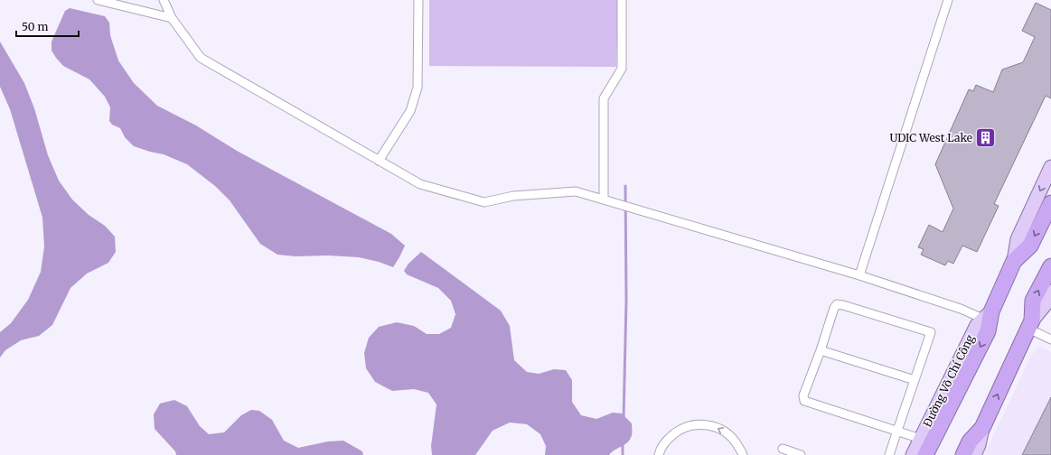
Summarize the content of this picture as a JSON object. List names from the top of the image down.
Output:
{
  "streets": {
    "highway": ["Đường Võ Chí Công"]
  },
  "places": {
    "building": ["UDIC West Lake"]
  },
  "scale_bar": "50 m"
}
